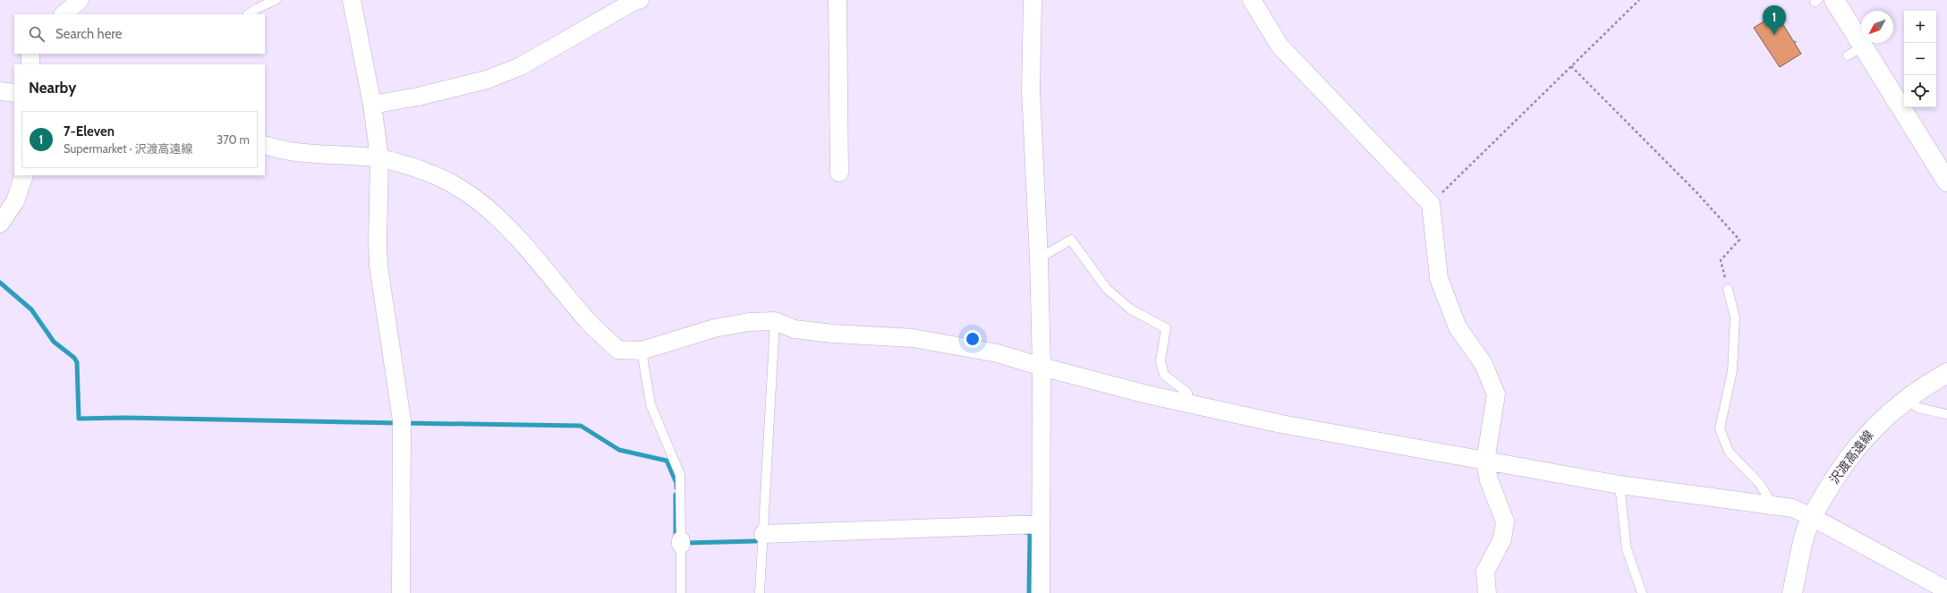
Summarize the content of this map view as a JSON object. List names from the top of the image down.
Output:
{
  "streets": {
    "main road": ["沢渡高遠線"]
  },
  "north": "bottom left",
  "page": {
    "pins": "1",
    "map_buttons": ["+", "−"],
    "search": "Search here",
    "heading": "Nearby",
    "list": [
      {
        "mark": "1",
        "name": "7-Eleven",
        "note": "Supermarket · 沢渡高遠線",
        "value": "370 m"
      }
    ]
  }
}
